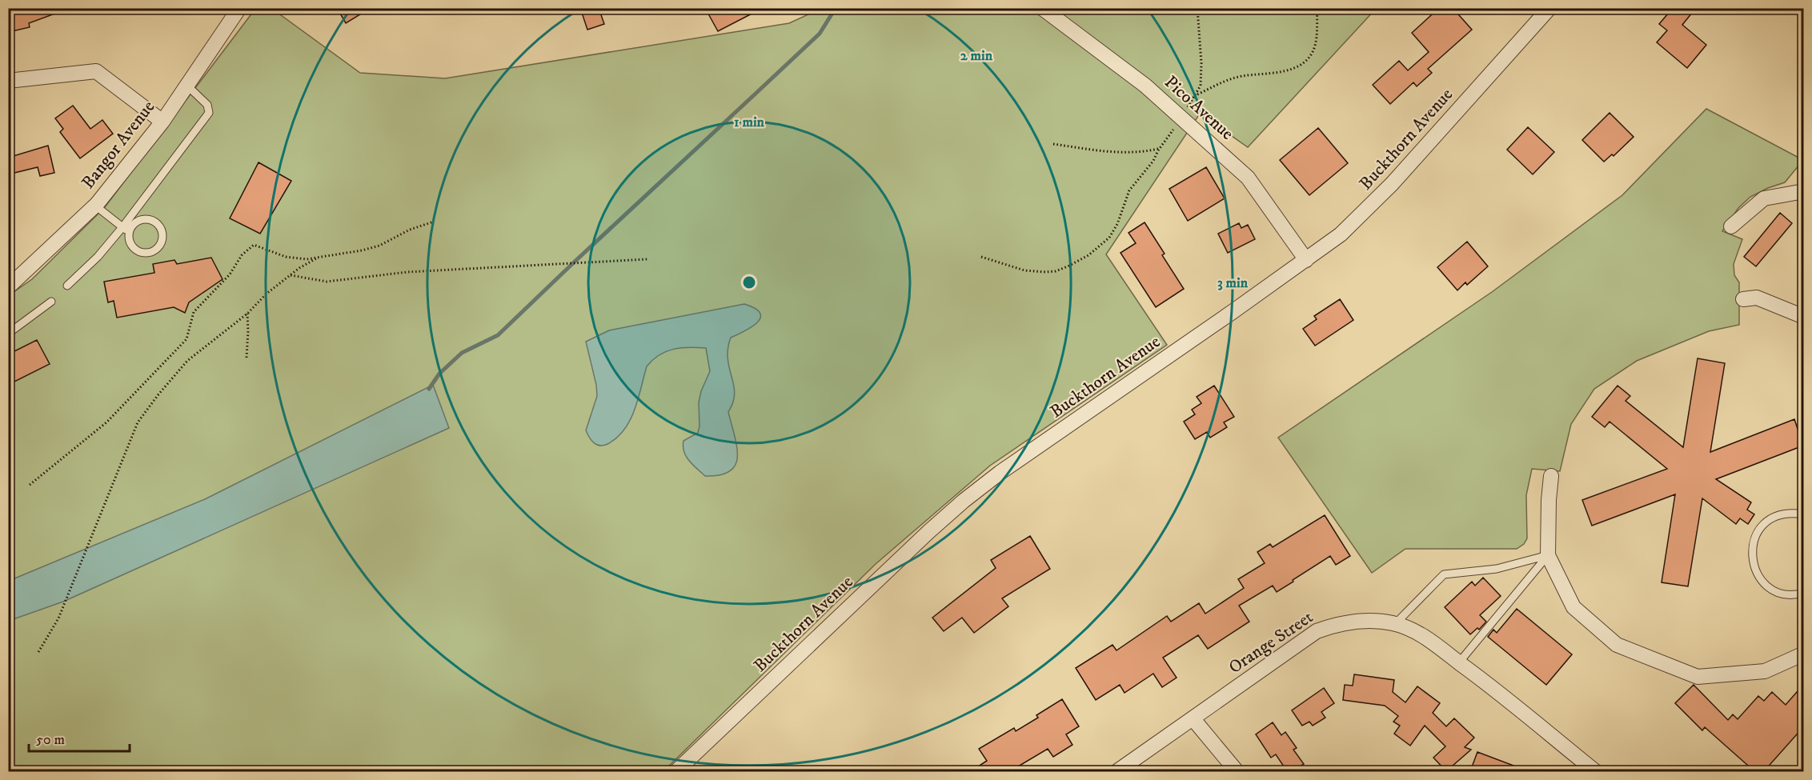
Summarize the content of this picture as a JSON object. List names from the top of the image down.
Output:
{
  "streets": {
    "street": [
      "Pico Avenue",
      "Buckthorn Avenue",
      "Bangor Avenue",
      "Orange Street"
    ]
  },
  "crossings": [
    ["Pico Avenue", "Buckthorn Avenue"]
  ],
  "scale_bar": "50 m",
  "rings": ["2 min", "1 min", "3 min"]
}
